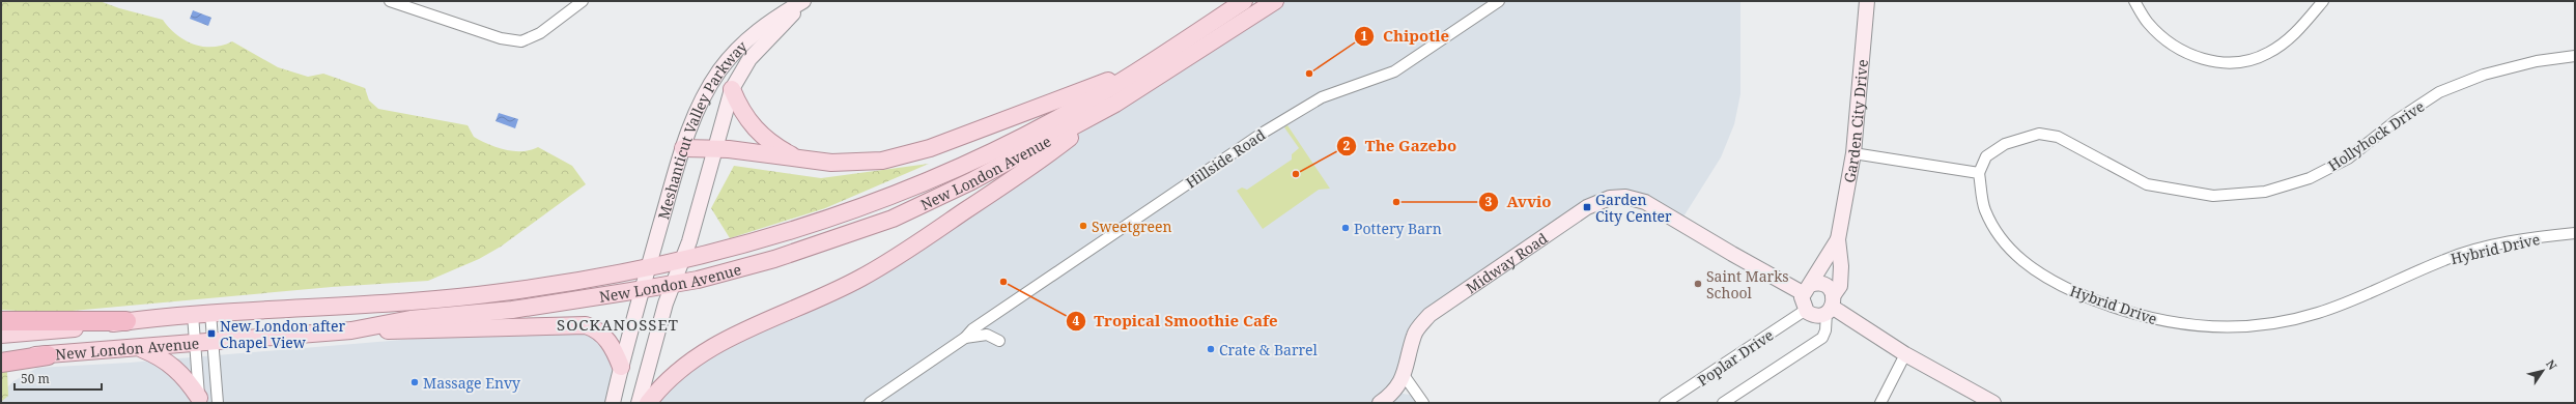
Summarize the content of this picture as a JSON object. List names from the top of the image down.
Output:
{
  "streets": {
    "main road": ["New London Avenue"],
    "street": [
      "Garden City Drive",
      "Meshanticut Valley Parkway",
      "Hollyhock Drive",
      "Hillside Road",
      "Hybrid Drive",
      "Midway Road",
      "Poplar Drive"
    ]
  },
  "crossings": [
    ["Garden City Drive", "Midway Road"],
    ["Garden City Drive", "Poplar Drive"],
    ["Meshanticut Valley Parkway", "New London Avenue"],
    ["Hollyhock Drive", "Hybrid Drive"],
    ["Midway Road", "Poplar Drive"]
  ],
  "districts": ["SOCKANOSSET"],
  "places": {
    "other": [
      "Chipotle",
      "The Gazebo",
      "Avvio",
      "Sweetgreen",
      "Pottery Barn",
      "Tropical Smoothie Cafe",
      "Saint Marks School",
      "Crate & Barrel",
      "Massage Envy"
    ],
    "transit": ["Garden City Center", "New London after Chapel View"]
  },
  "scale_bar": "50 m",
  "north": "top right"
}
